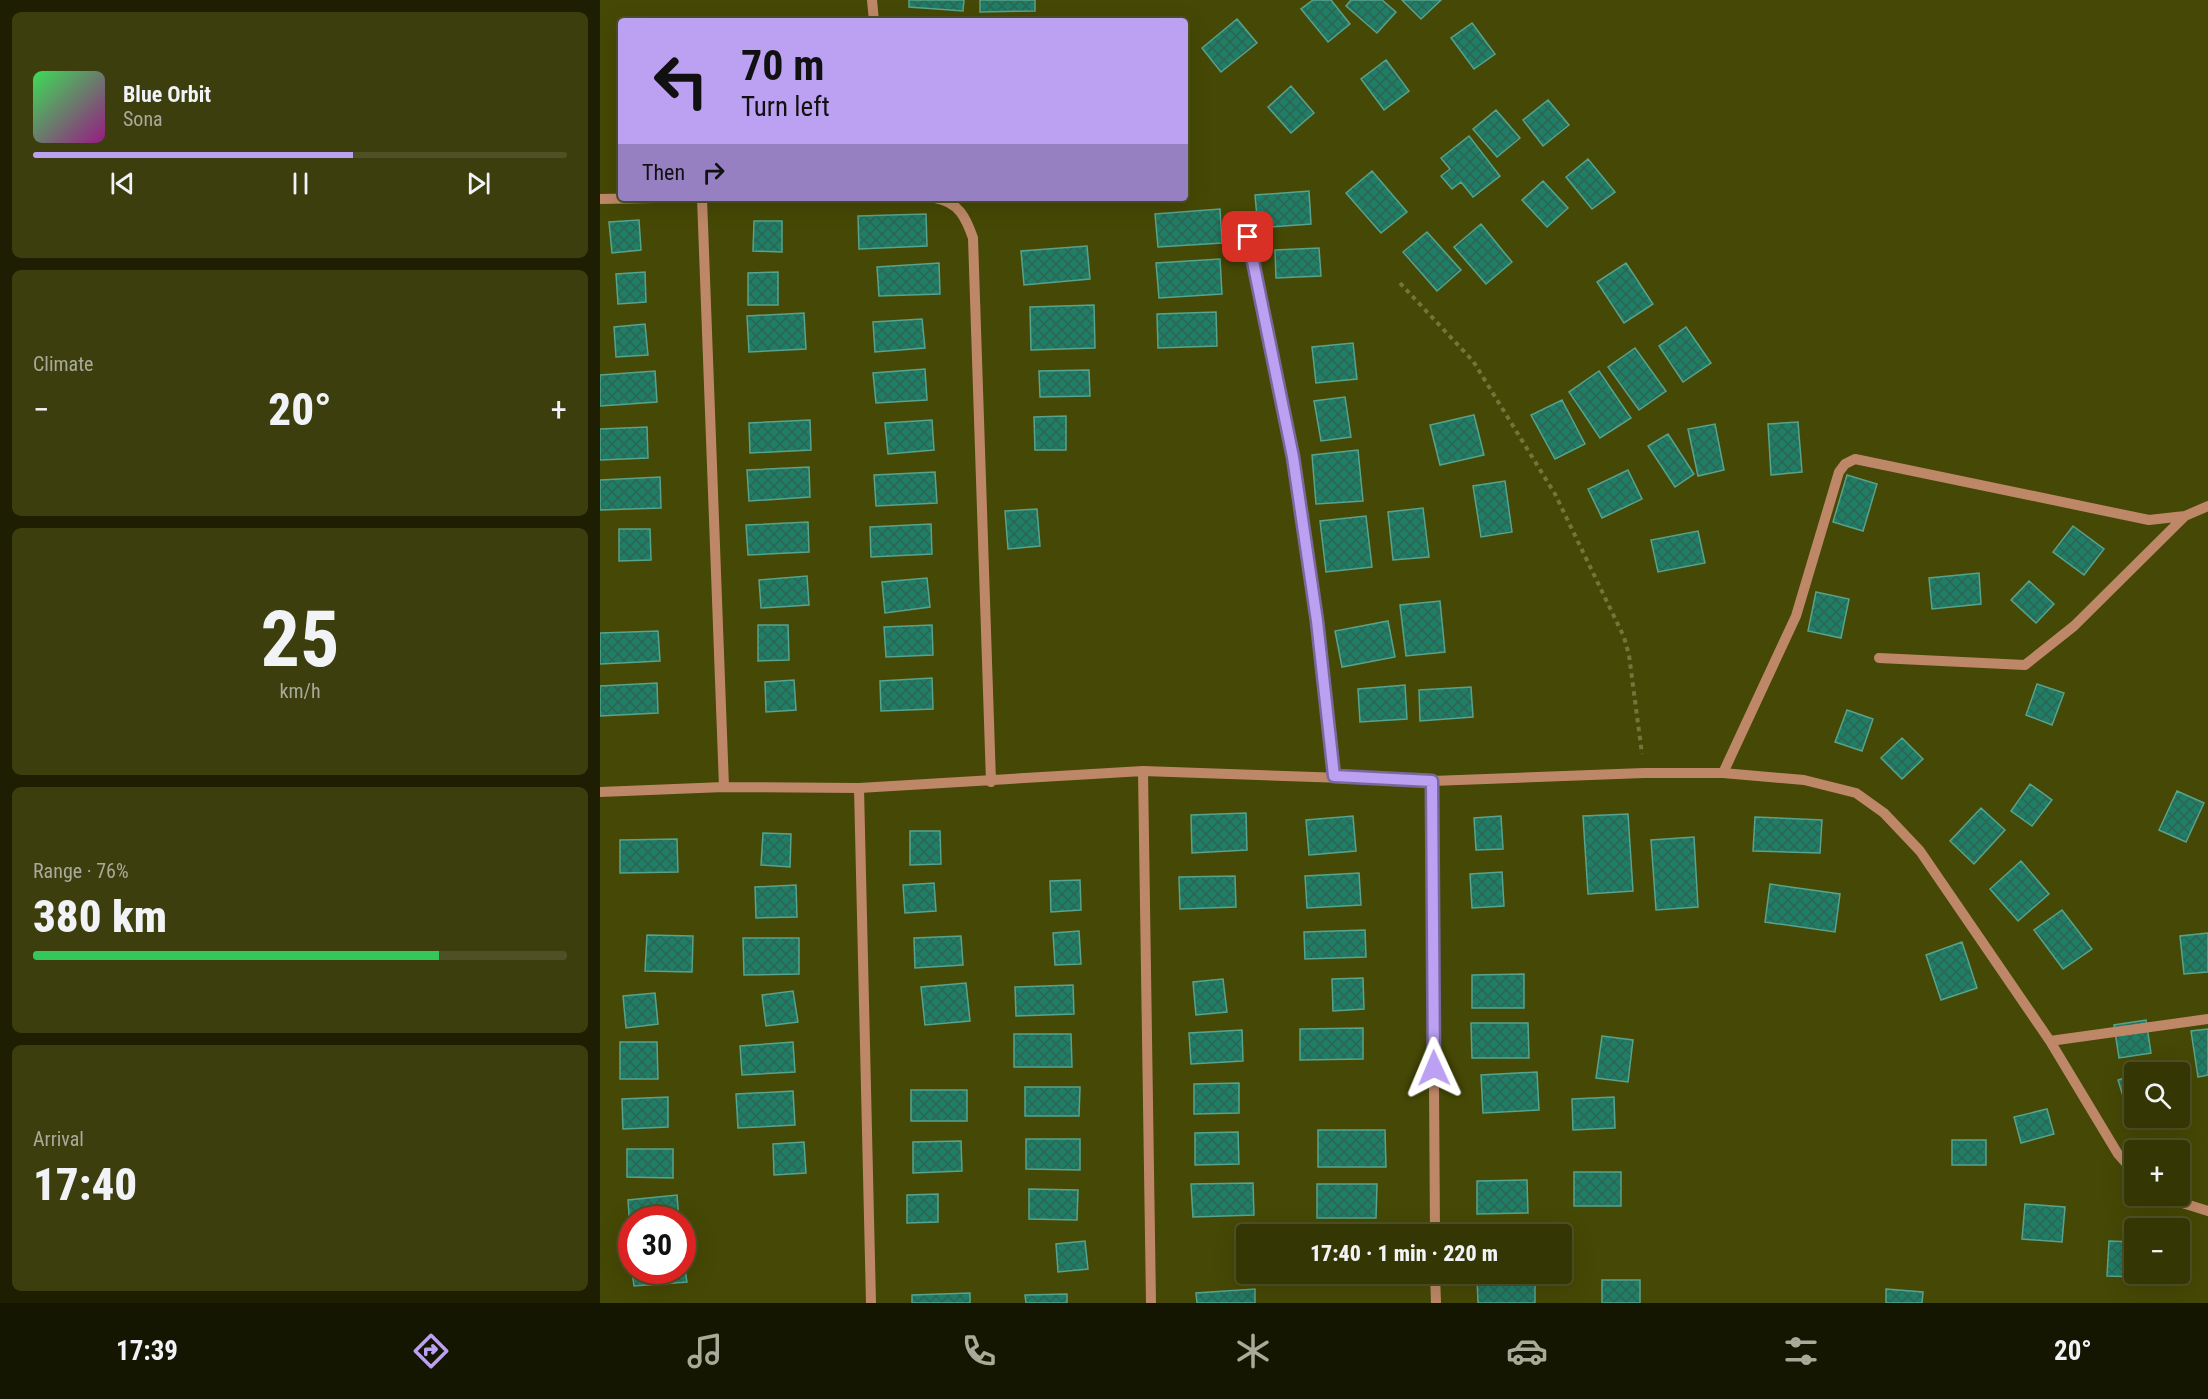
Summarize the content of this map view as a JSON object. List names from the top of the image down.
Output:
{
  "page": {
    "turn": ["70 m", "Turn left"],
    "song": ["Blue Orbit", "Sona"],
    "then": "Then",
    "tile": [
      "Climate",
      ["25", "km/h"],
      ["Range · 76%", "380 km"],
      ["Arrival", "17:40"]
    ],
    "heat": ["−", "20°", "+"],
    "map_buttons": ["+", "−"],
    "limit": "30",
    "trip": "17:40 · 1 min · 220 m",
    "tabs": ["17:39", "20°"]
  }
}
